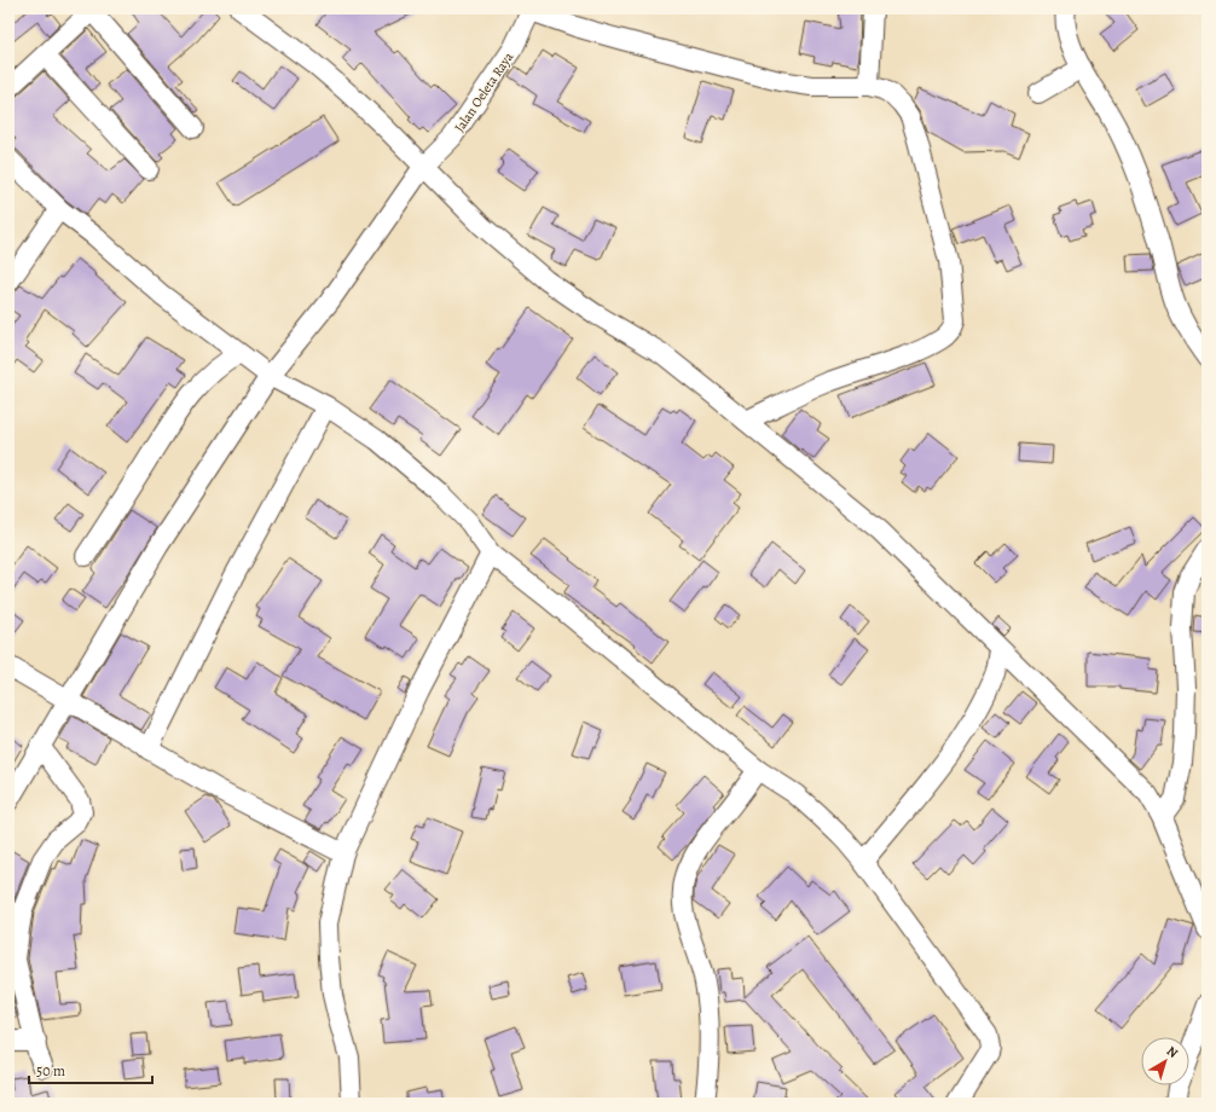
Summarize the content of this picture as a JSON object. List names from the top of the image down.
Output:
{
  "streets": {
    "street": ["Jalan Oeleta Raya"]
  },
  "scale_bar": "50 m",
  "north": "top right"
}
